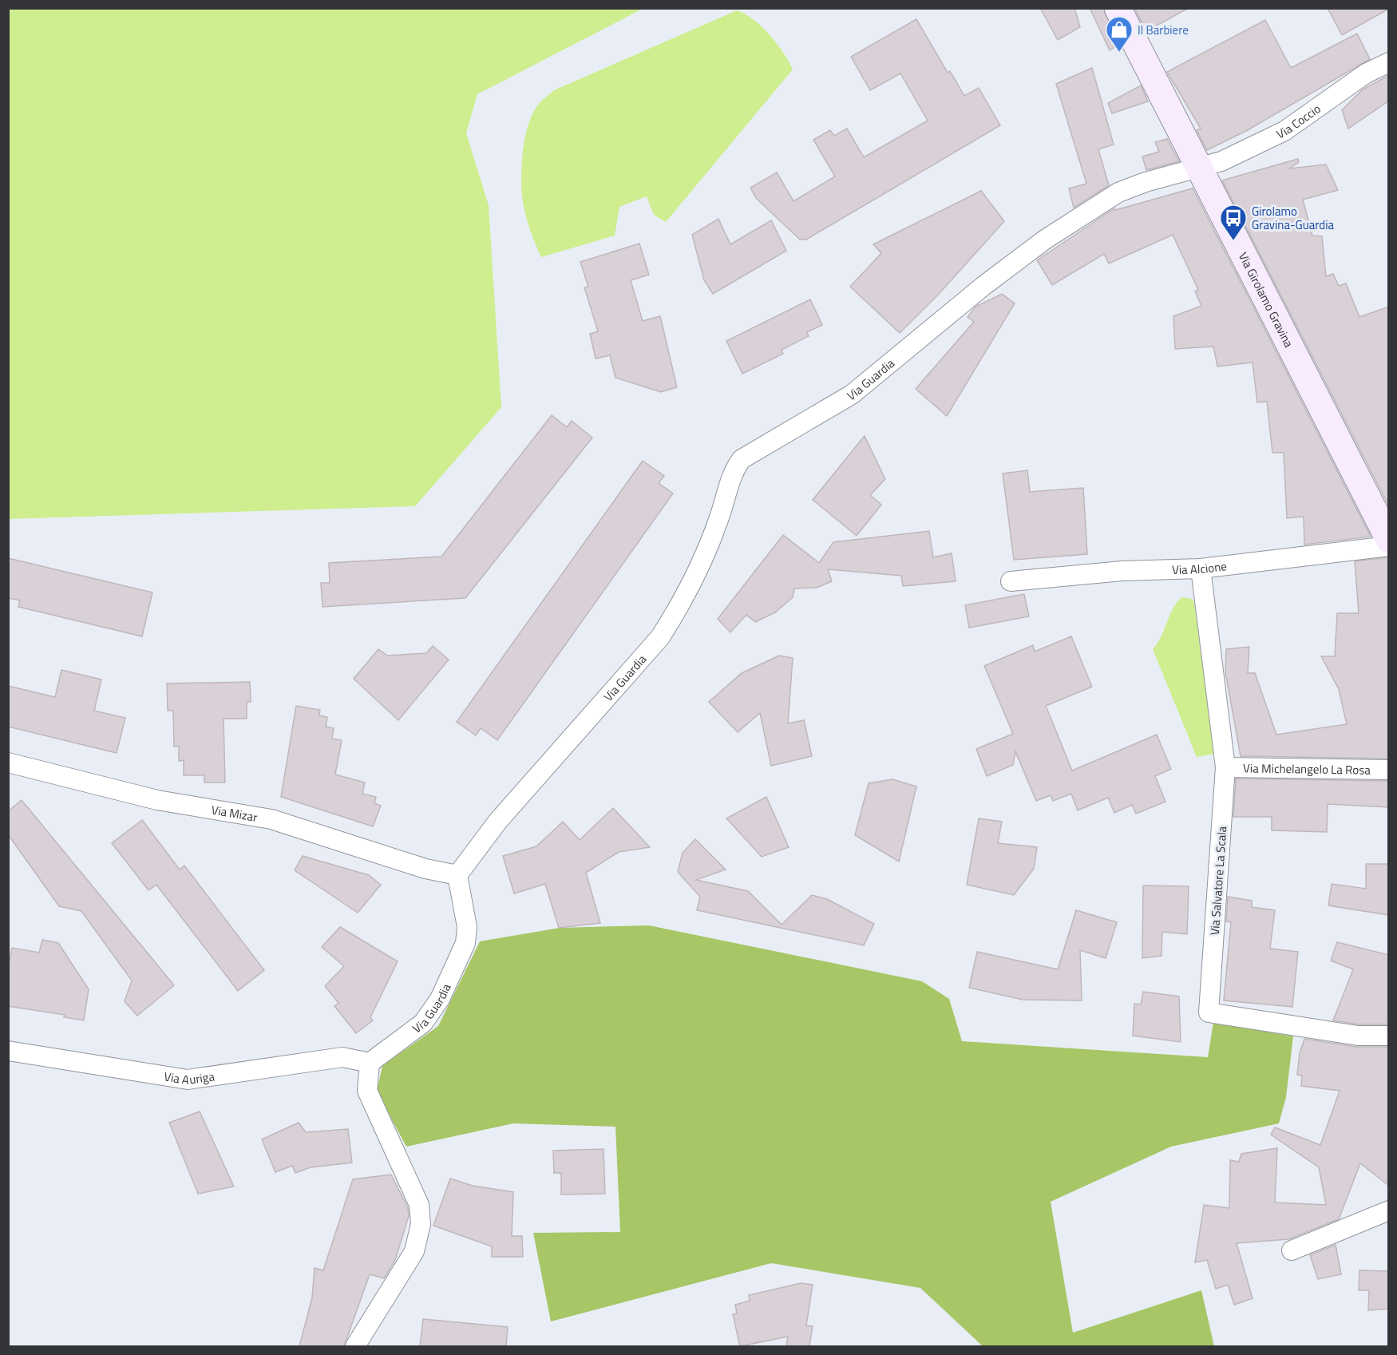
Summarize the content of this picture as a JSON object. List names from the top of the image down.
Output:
{
  "streets": {
    "main road": ["Via Girolamo Gravina"],
    "street": [
      "Via Coccio",
      "Via Guardia",
      "Via Alcione",
      "Via Michelangelo La Rosa",
      "Via Mizar",
      "Via Salvatore La Scala",
      "Via Auriga"
    ]
  },
  "crossings": [
    ["Via Coccio", "Via Girolamo Gravina"],
    ["Via Coccio", "Via Guardia"],
    ["Via Girolamo Gravina", "Via Guardia"],
    ["Via Guardia", "Via Mizar"],
    ["Via Guardia", "Via Auriga"],
    ["Via Alcione", "Via Salvatore La Scala"],
    ["Via Michelangelo La Rosa", "Via Salvatore La Scala"]
  ],
  "places": {
    "shop": ["Il Barbiere"],
    "bus stop": ["Girolamo Gravina-Guardia"]
  }
}
